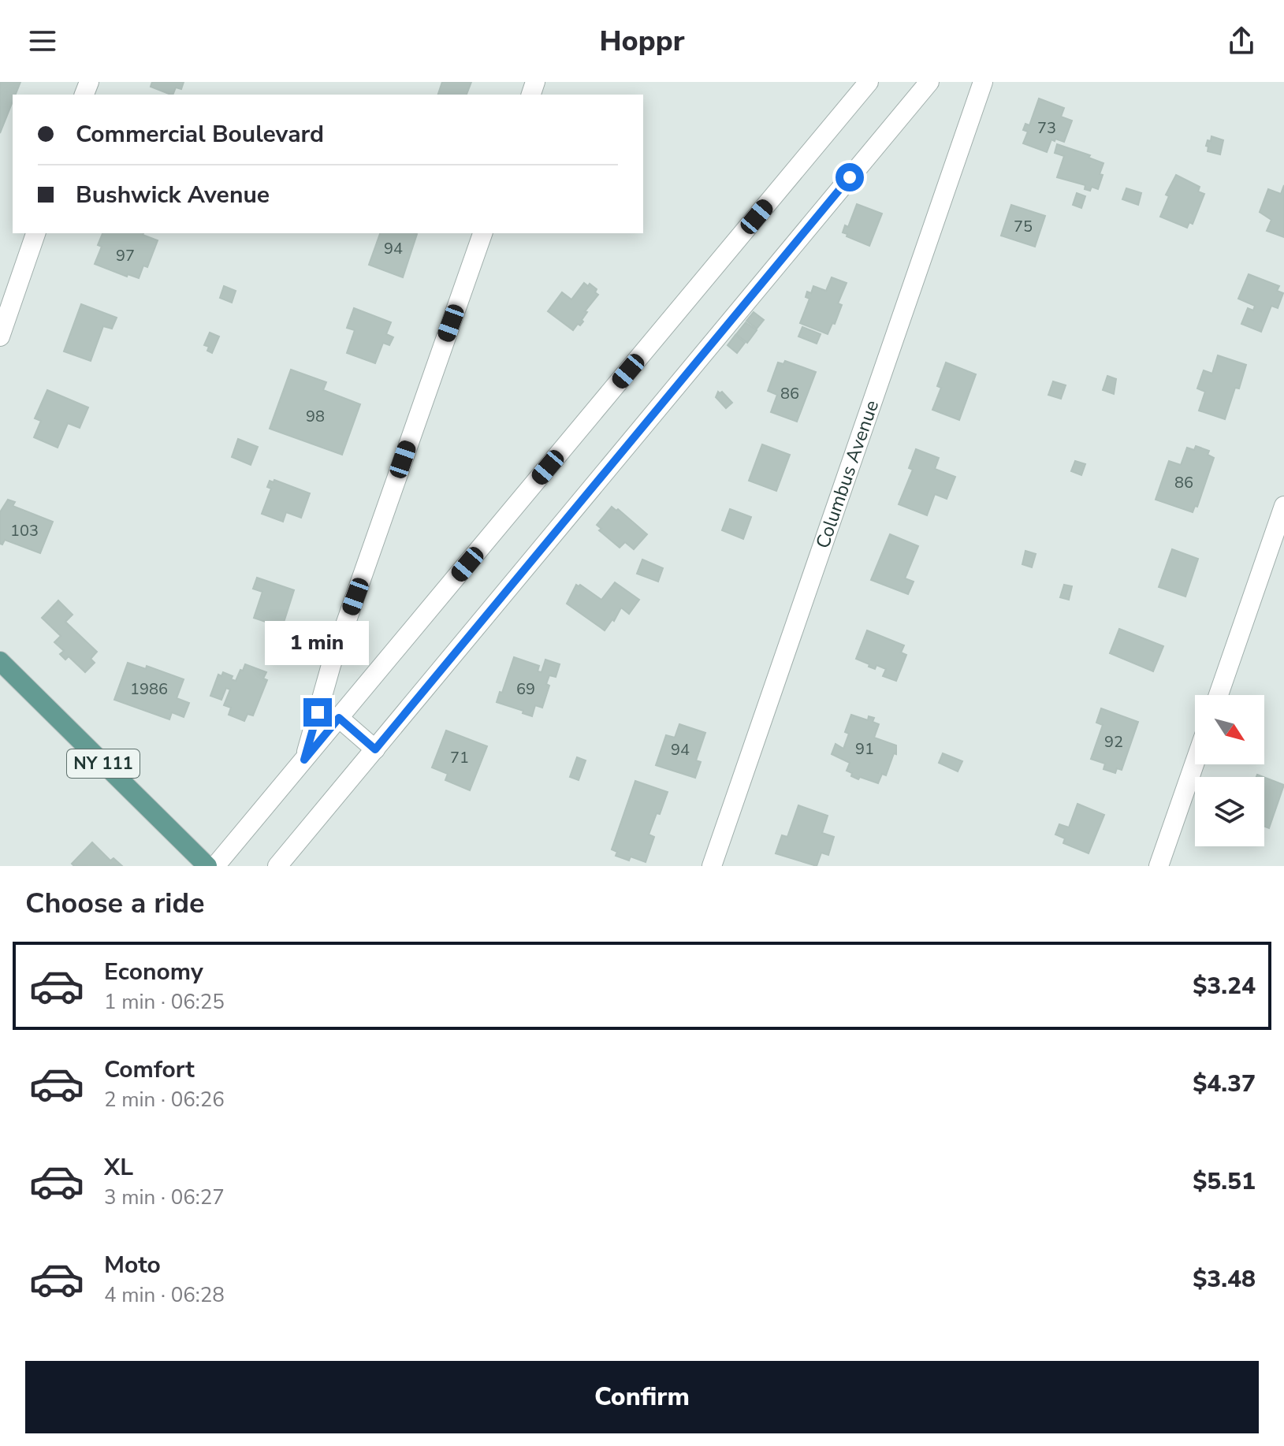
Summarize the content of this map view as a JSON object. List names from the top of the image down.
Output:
{
  "streets": {
    "main road": ["NY 111"],
    "street": ["Columbus Avenue"]
  },
  "house_numbers": [
    "73",
    "75",
    "94",
    "97",
    "86",
    "98",
    "86",
    "103",
    "1986",
    "69",
    "92",
    "91",
    "94",
    "71"
  ],
  "north": "bottom right",
  "page": {
    "header": "Hoppr",
    "banner": ["Commercial Boulevard", "Bushwick Avenue"],
    "bubble": "1 min",
    "heading": "Choose a ride",
    "list": [
      {
        "name": "Economy",
        "note": "1 min · 06:25",
        "value": "$3.24"
      },
      {
        "name": "Comfort",
        "note": "2 min · 06:26",
        "value": "$4.37"
      },
      {
        "name": "XL",
        "note": "3 min · 06:27",
        "value": "$5.51"
      },
      {
        "name": "Moto",
        "note": "4 min · 06:28",
        "value": "$3.48"
      }
    ],
    "buttons": "Confirm"
  }
}
